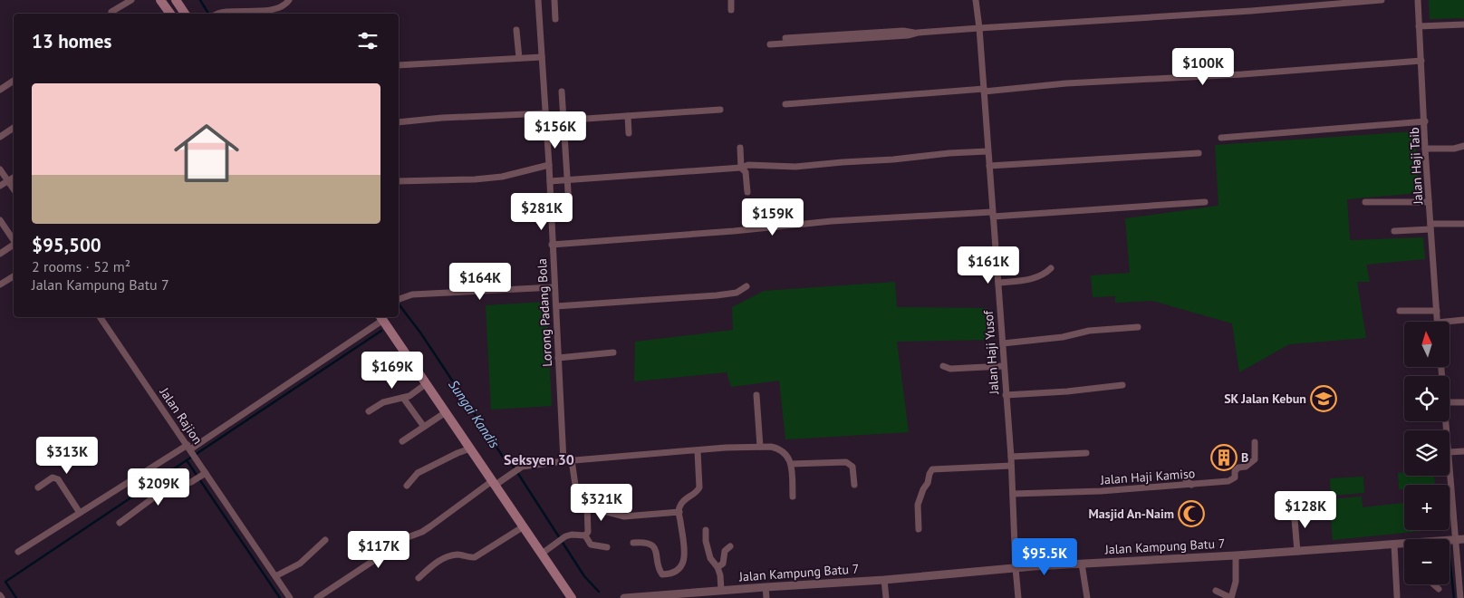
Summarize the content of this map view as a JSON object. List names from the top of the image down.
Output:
{
  "streets": {
    "street": [
      "Jalan Haji Taib",
      "Lorong Padang Bola",
      "Jalan Haji Yusof",
      "Jalan Rajion",
      "Jalan Haji Kamiso",
      "Jalan Kampung Batu 7"
    ]
  },
  "crossings": [
    ["Jalan Haji Yusof", "Jalan Haji Kamiso"],
    ["Jalan Haji Yusof", "Jalan Kampung Batu 7"]
  ],
  "districts": ["Seksyen 30"],
  "water": ["Sungai Kandis"],
  "places": {
    "school or university": ["SK Jalan Kebun"],
    "building": ["B"],
    "mosque": ["Masjid An-Naim"]
  },
  "north": "top",
  "page": {
    "heading": "13 homes",
    "price": [
      "$100K",
      "$156K",
      "$281K",
      "$159K",
      "$161K",
      "$164K",
      "$169K",
      "$313K",
      "$209K",
      "$321K",
      "$128K",
      "$117K",
      "$95.5K"
    ],
    "list": [
      {
        "name": "$95,500",
        "note": "2 rooms · 52 m² · Jalan Kampung Batu 7"
      }
    ],
    "map_buttons": ["+", "−"]
  }
}
